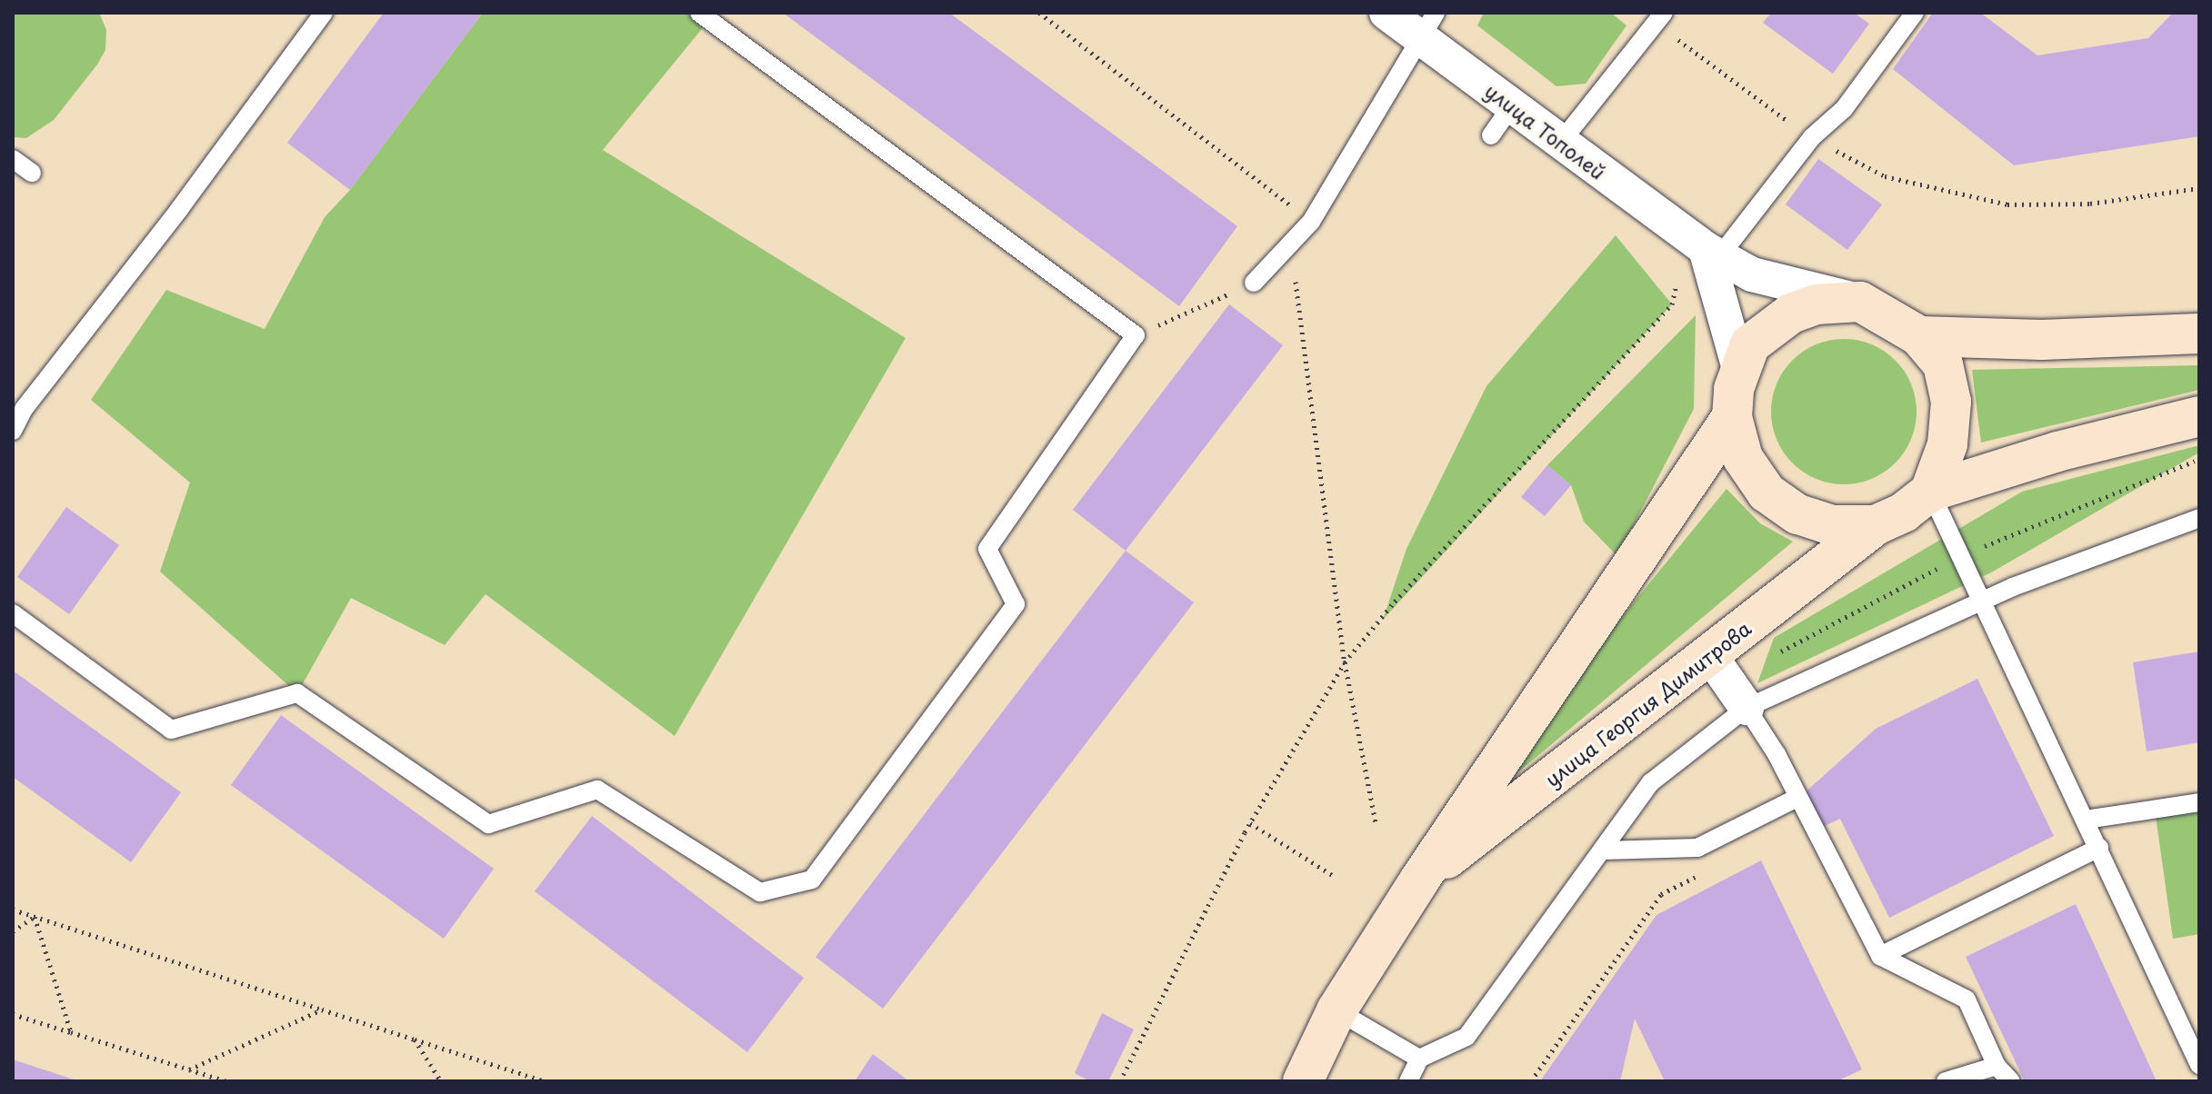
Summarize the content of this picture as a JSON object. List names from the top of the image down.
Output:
{
  "streets": {
    "main road": ["улица Георгия Димитрова"],
    "street": ["улица Тополей"]
  },
  "crossings": [
    ["улица Тополей", "улица Георгия Димитрова"]
  ]
}
